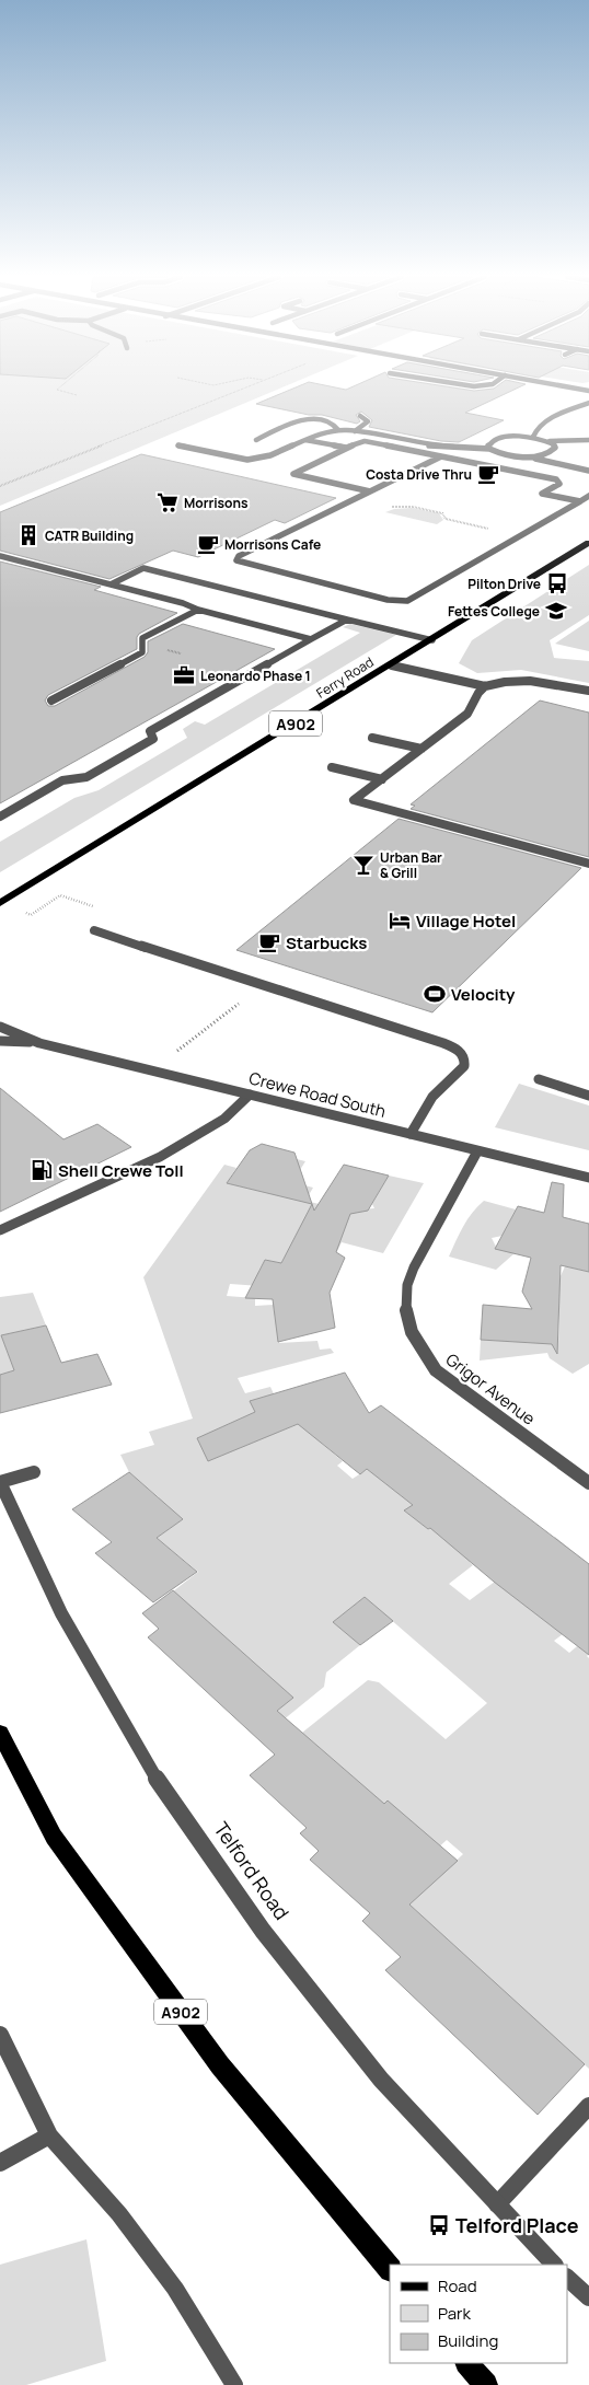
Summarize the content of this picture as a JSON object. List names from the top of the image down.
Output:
{
  "streets": {
    "main road": ["Ferry Road", "A902"],
    "street": ["Crewe Road South", "Grigor Avenue", "Telford Road"]
  },
  "crossings": [
    ["Crewe Road South", "Grigor Avenue"]
  ],
  "places": {
    "cafe": ["Costa Drive Thru", "Morrisons Cafe", "Starbucks"],
    "supermarket": ["Morrisons"],
    "building": ["CATR Building"],
    "bus stop": ["Pilton Drive", "Telford Place"],
    "school or university": ["Fettes College"],
    "office": ["Leonardo Phase 1"],
    "bar": ["Urban Bar & Grill"],
    "hotel": ["Village Hotel"],
    "sports": ["Velocity"],
    "fuel station": ["Shell Crewe Toll"]
  },
  "legend": ["Road", "Park", "Building"]
}
